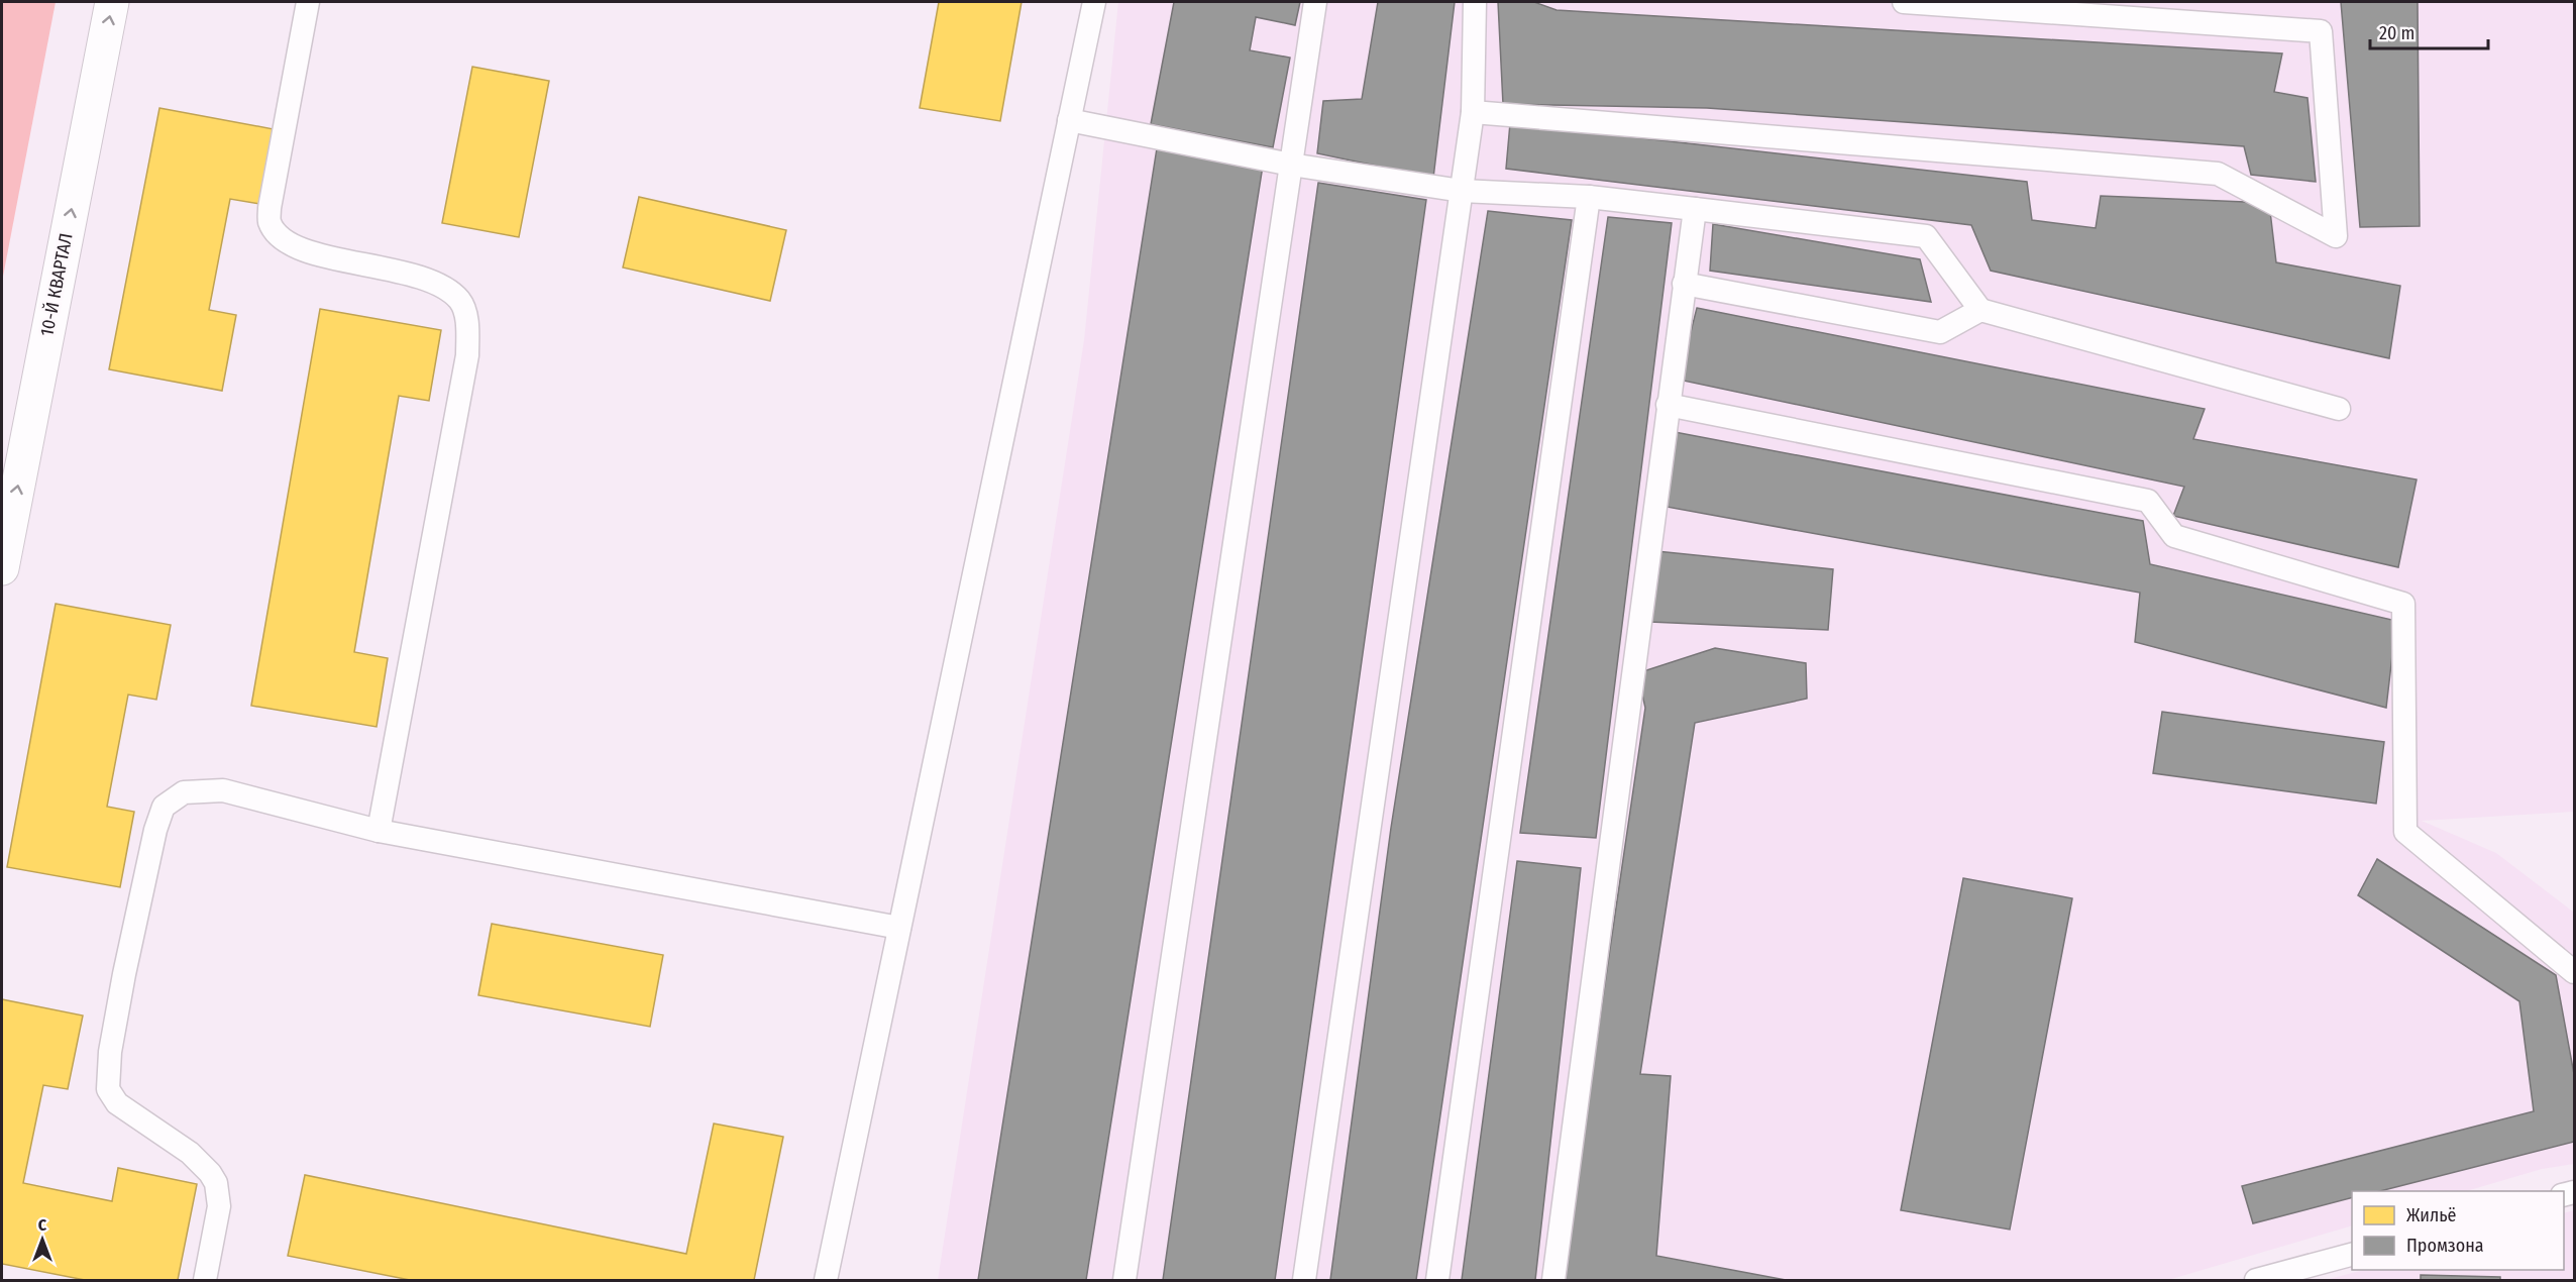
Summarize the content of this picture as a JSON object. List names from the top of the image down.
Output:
{
  "streets": {
    "street": ["10-Й КВАРТАЛ"]
  },
  "one_way": ["10-Й КВАРТАЛ"],
  "legend": ["Жильё", "Промзона"],
  "scale_bar": "20 m",
  "north": "top"
}
